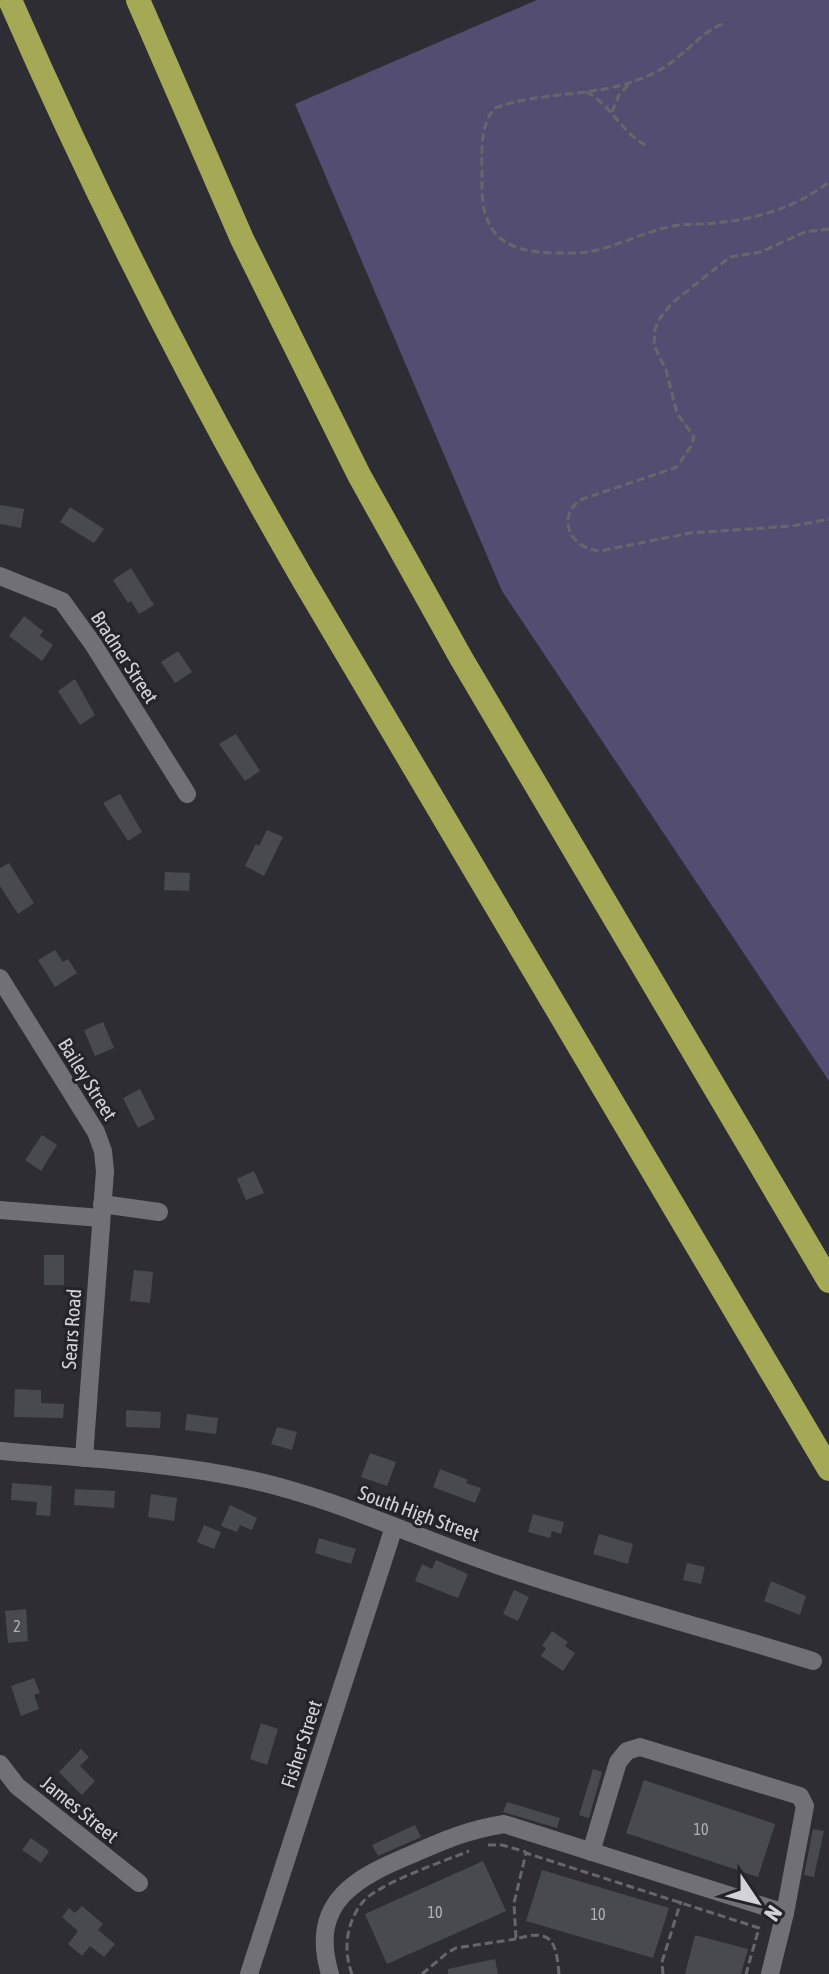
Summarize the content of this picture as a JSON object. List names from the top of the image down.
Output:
{
  "streets": {
    "street": [
      "Bradner Street",
      "Bailey Street",
      "Sears Road",
      "South High Street",
      "Fisher Street",
      "James Street"
    ]
  },
  "crossings": [
    ["Bailey Street", "Sears Road"],
    ["Sears Road", "South High Street"],
    ["South High Street", "Fisher Street"]
  ],
  "house_numbers": [
    "2",
    "10",
    "10",
    "10"
  ],
  "north": "bottom right"
}
